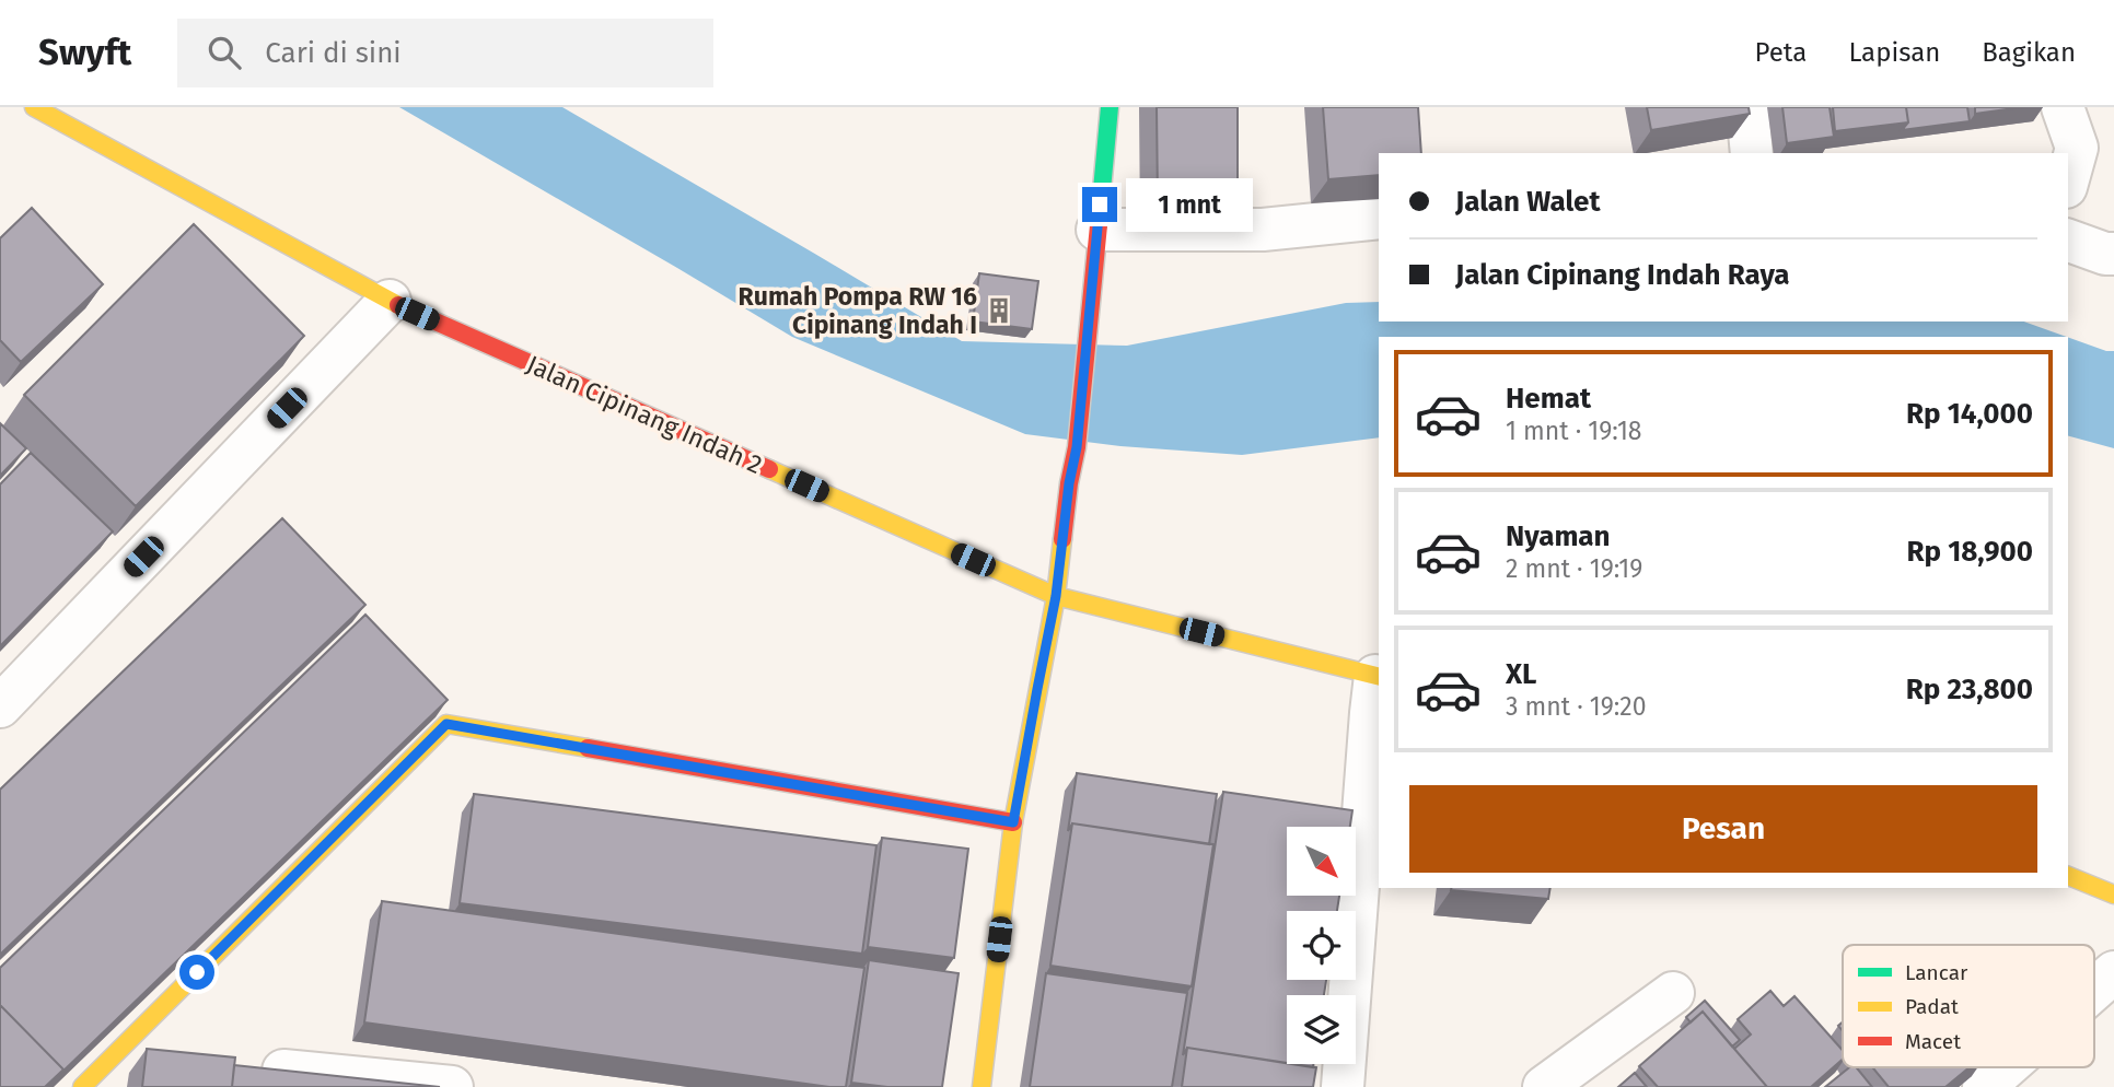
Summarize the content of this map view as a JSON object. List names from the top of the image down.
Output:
{
  "streets": {
    "street": ["Jalan Cipinang Indah 2"]
  },
  "places": {
    "building": ["Rumah Pompa RW 16 Cipinang Indah I"]
  },
  "legend": ["Lancar", "Padat", "Macet"],
  "north": "bottom right",
  "page": {
    "header": "Swyft",
    "search": "Cari di sini",
    "nav": ["Peta", "Lapisan", "Bagikan"],
    "banner": ["Jalan Walet", "Jalan Cipinang Indah Raya"],
    "bubble": "1 mnt",
    "list": [
      {
        "name": "Hemat",
        "note": "1 mnt · 19:18",
        "value": "Rp 14,000"
      },
      {
        "name": "Nyaman",
        "note": "2 mnt · 19:19",
        "value": "Rp 18,900"
      },
      {
        "name": "XL",
        "note": "3 mnt · 19:20",
        "value": "Rp 23,800"
      }
    ],
    "buttons": "Pesan"
  }
}
